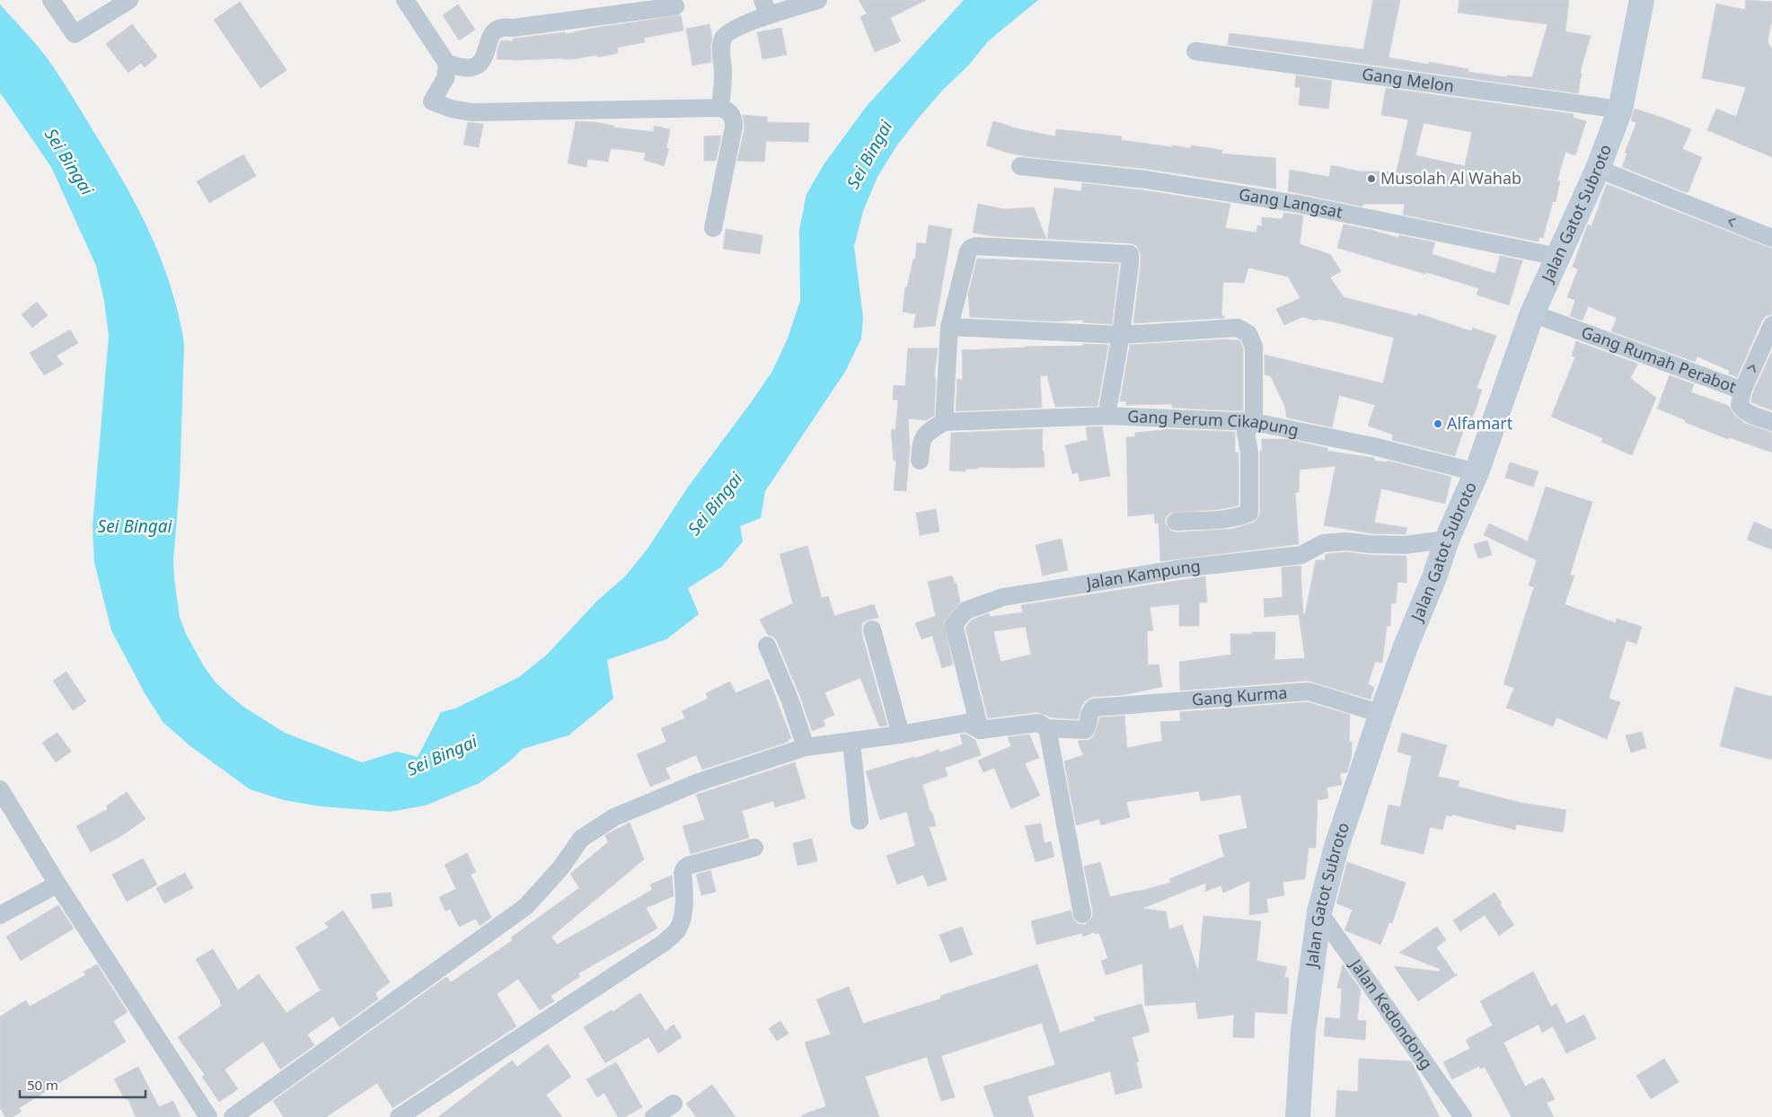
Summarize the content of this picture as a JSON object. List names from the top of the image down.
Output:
{
  "streets": {
    "main road": ["Jalan Gatot Subroto"],
    "street": [
      "Gang Melon",
      "Gang Langsat",
      "Gang Rumah Perabot",
      "Gang Perum Cikapung",
      "Jalan Kampung",
      "Gang Kurma",
      "Jalan Kedondong"
    ]
  },
  "crossings": [
    ["Gang Melon", "Jalan Gatot Subroto"],
    ["Gang Langsat", "Jalan Gatot Subroto"],
    ["Jalan Gatot Subroto", "Gang Rumah Perabot"],
    ["Jalan Gatot Subroto", "Gang Perum Cikapung"],
    ["Jalan Gatot Subroto", "Jalan Kampung"],
    ["Jalan Gatot Subroto", "Gang Kurma"],
    ["Jalan Gatot Subroto", "Jalan Kedondong"]
  ],
  "water": ["Sei Bingai"],
  "places": ["Musolah Al Wahab", "Alfamart"],
  "scale_bar": "50 m"
}
